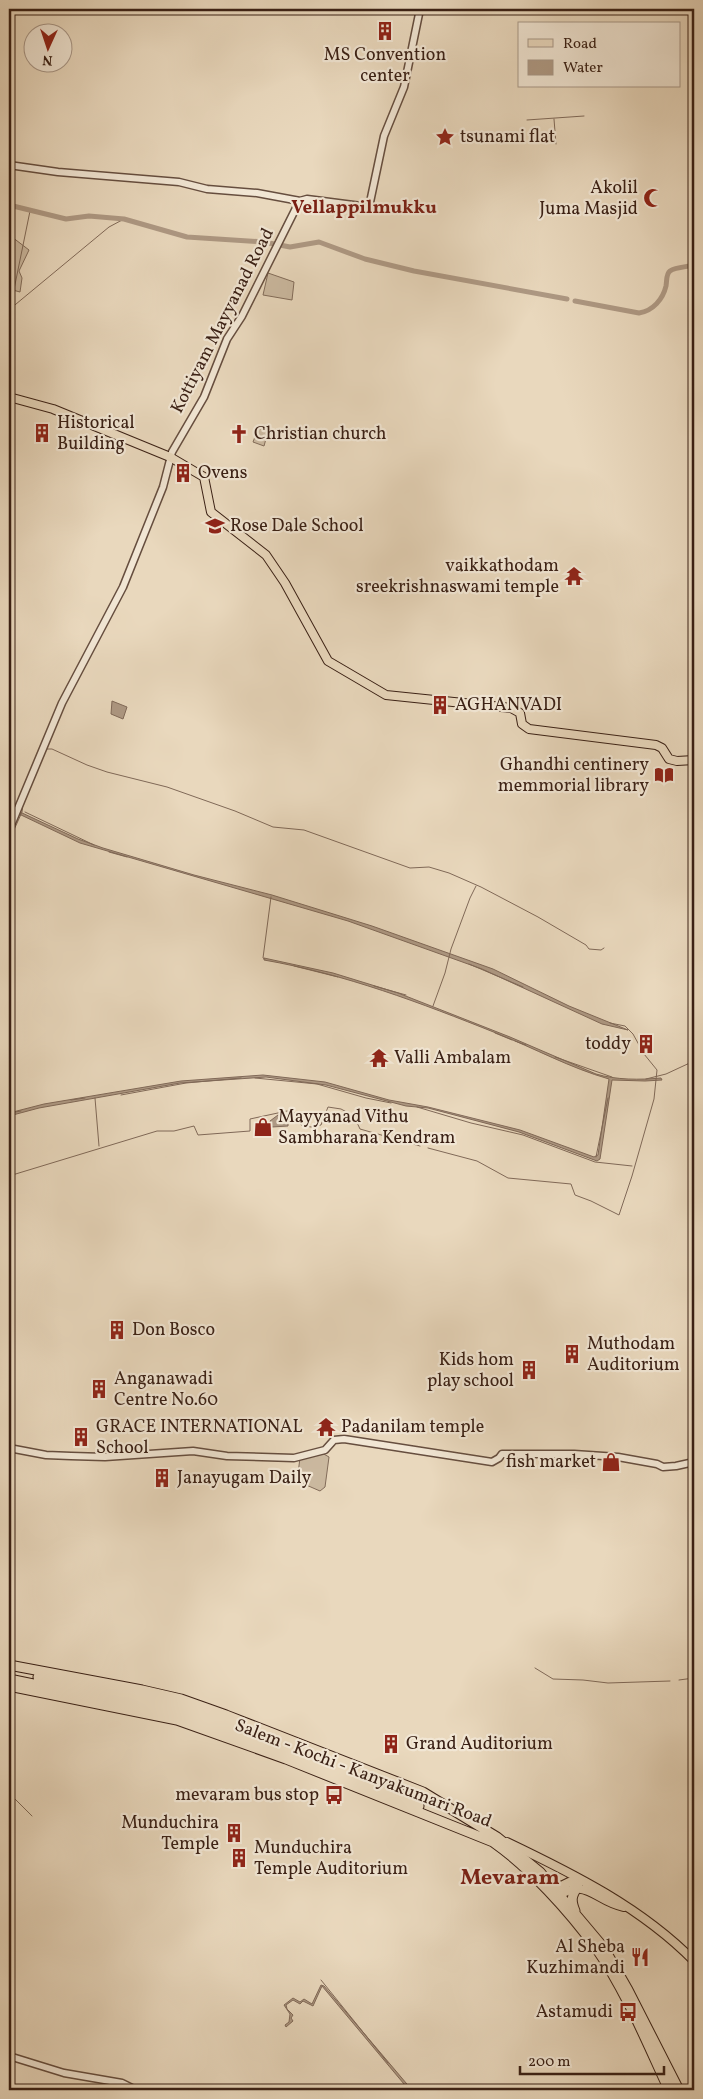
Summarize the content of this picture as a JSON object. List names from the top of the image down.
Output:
{
  "streets": {
    "highway": ["Salem - Kochi - Kanyakumari Road"],
    "street": ["Kottiyam Mayyanad Road"]
  },
  "districts": ["Vellappilmukku", "Mevaram"],
  "places": {
    "building": [
      "MS Convention center",
      "Historical Building",
      "Ovens",
      "AGHANVADI",
      "toddy",
      "Don Bosco",
      "Muthodam Auditorium",
      "Kids hom play school",
      "Anganawadi Centre No.60",
      "GRACE INTERNATIONAL School",
      "Janayugam Daily",
      "Grand Auditorium",
      "Munduchira Temple",
      "Munduchira Temple Auditorium"
    ],
    "place": ["tsunami flat"],
    "mosque": ["Akolil Juma Masjid"],
    "church": ["Christian church"],
    "school or university": ["Rose Dale School"],
    "temple": ["vaikkathodam sreekrishnaswami temple", "Valli Ambalam", "Padanilam temple"],
    "library": ["Ghandhi centinery memmorial library"],
    "shop": ["Mayyanad Vithu Sambharana Kendram", "fish market"],
    "bus stop": ["mevaram bus stop", "Astamudi"],
    "restaurant": ["Al Sheba Kuzhimandi"]
  },
  "legend": ["Road", "Water"],
  "scale_bar": "200 m",
  "north": "bottom"
}
